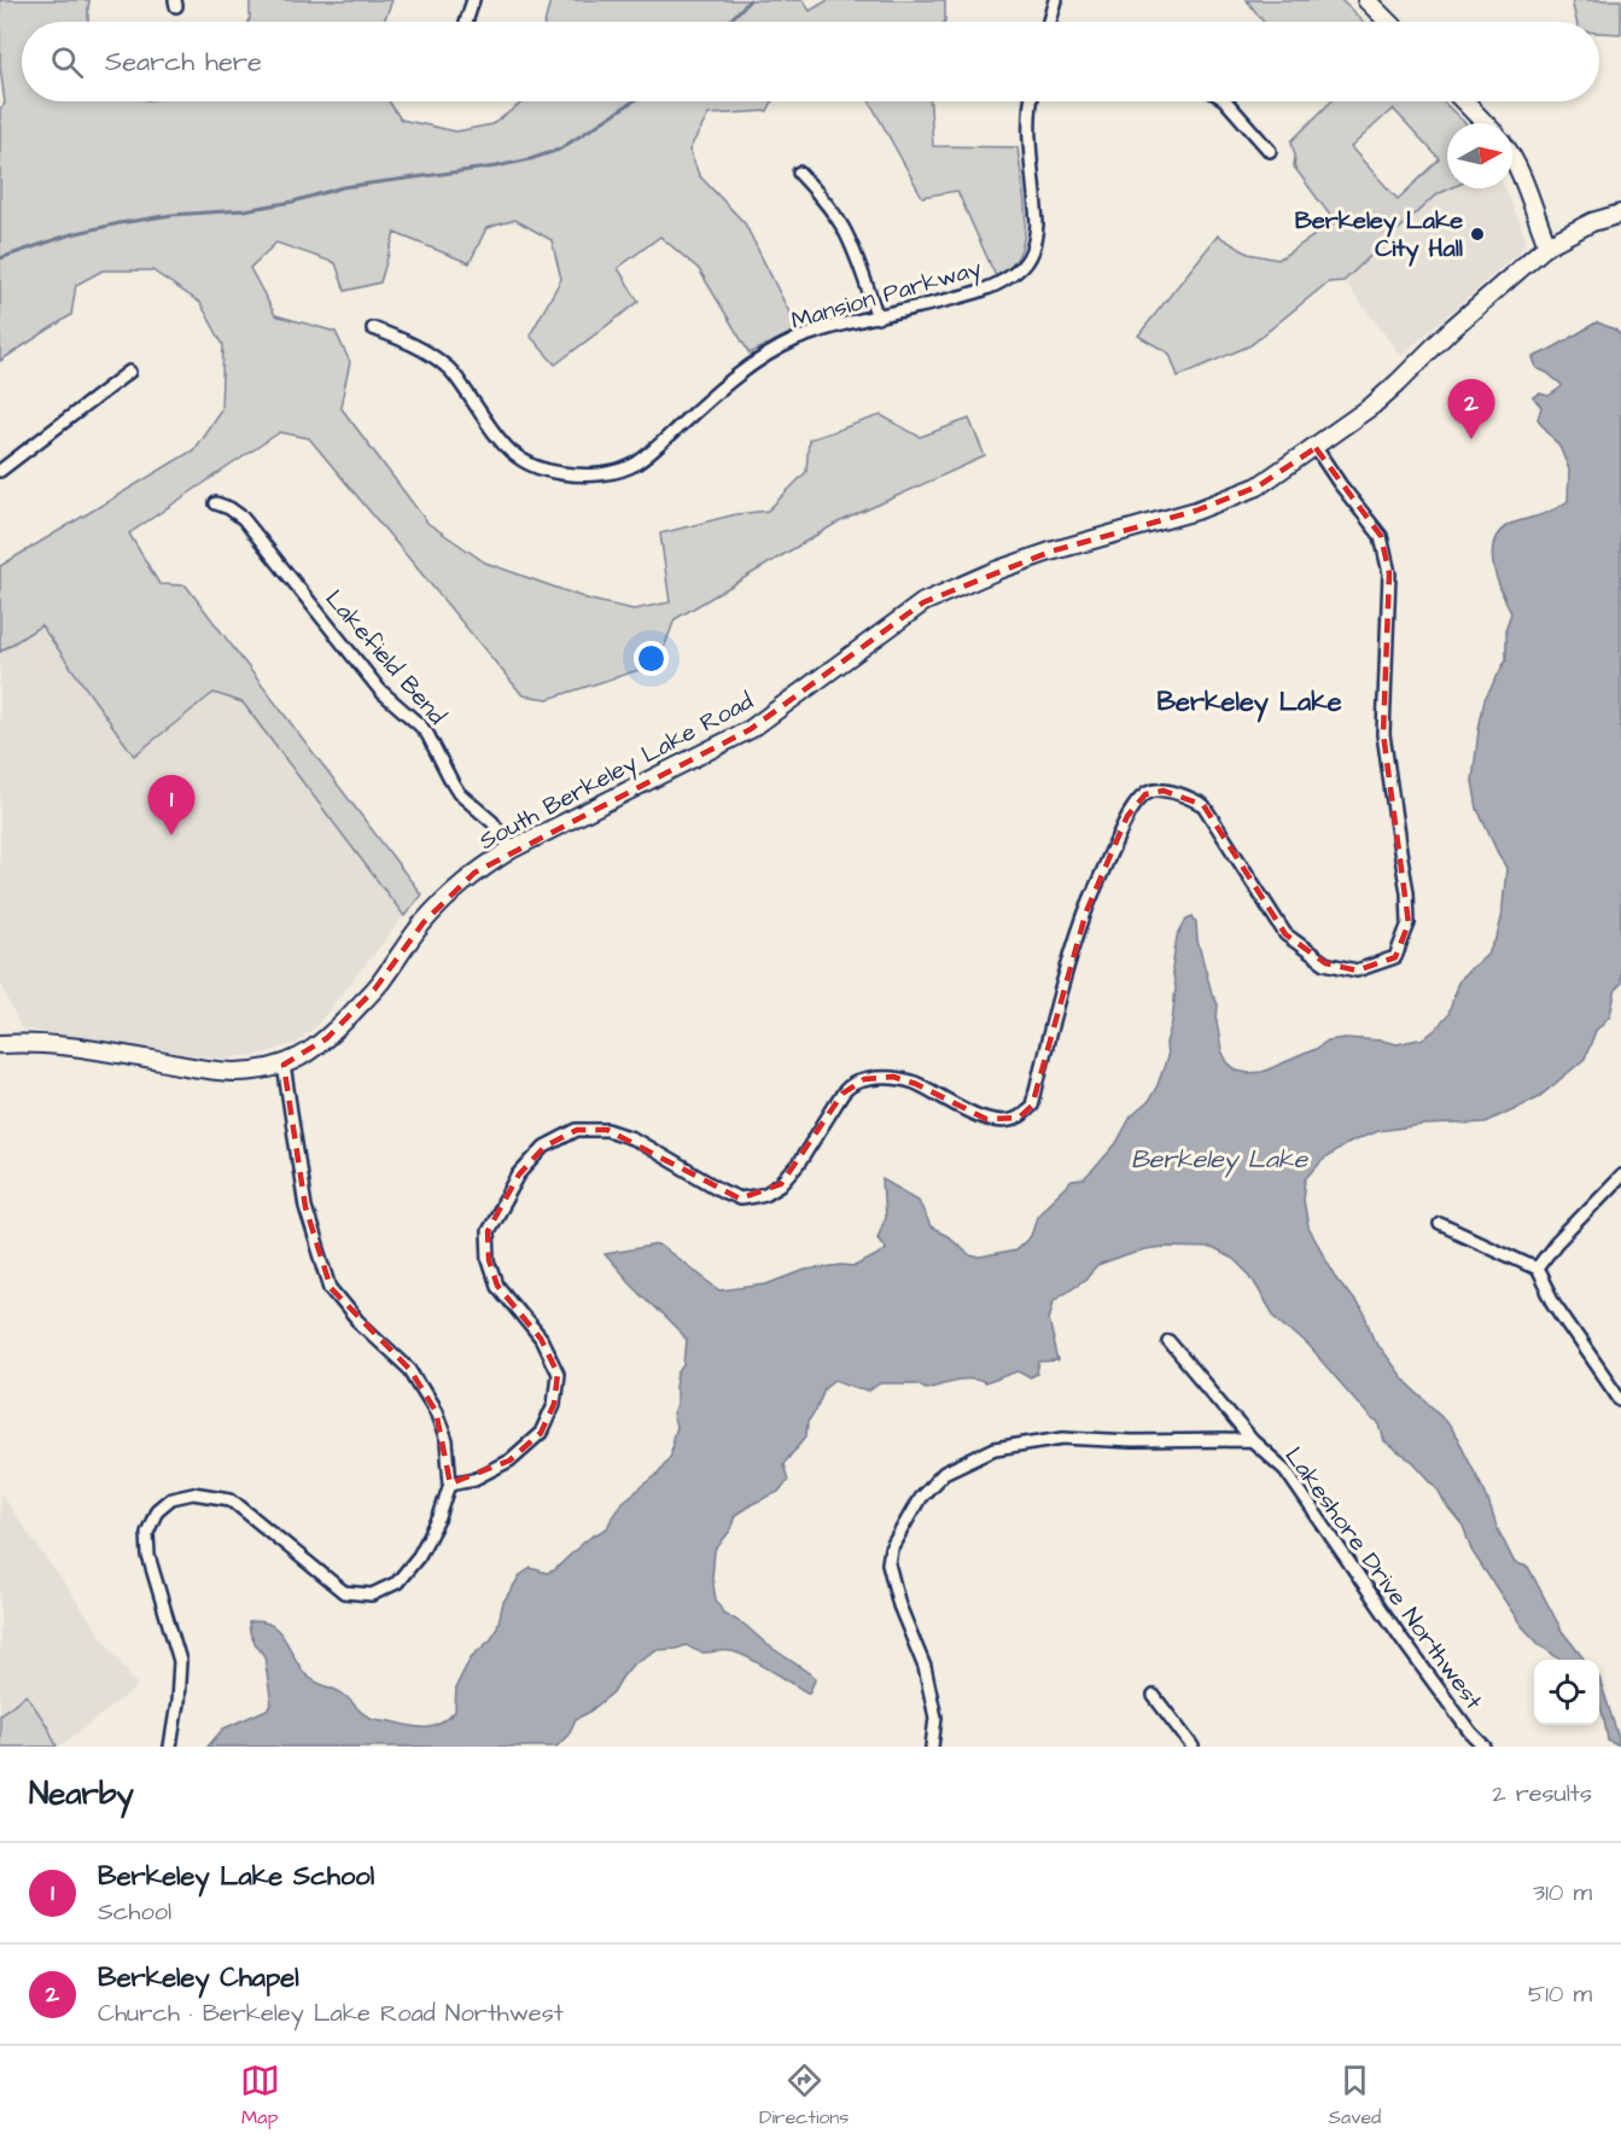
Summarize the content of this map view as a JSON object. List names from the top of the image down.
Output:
{
  "streets": {
    "street": [
      "Mansion Parkway",
      "Lakefield Bend",
      "South Berkeley Lake Road",
      "Lakeshore Drive Northwest"
    ]
  },
  "crossings": [
    ["Lakefield Bend", "South Berkeley Lake Road"]
  ],
  "districts": ["Berkeley Lake"],
  "water": ["Berkeley Lake"],
  "places": ["Berkeley Lake City Hall"],
  "north": "right",
  "page": {
    "search": "Search here",
    "pins": ["2", "1"],
    "heading": ["Nearby", "2 results"],
    "list": [
      {
        "mark": "1",
        "name": "Berkeley Lake School",
        "note": "School",
        "value": "310 m"
      },
      {
        "mark": "2",
        "name": "Berkeley Chapel",
        "note": "Church · Berkeley Lake Road Northwest",
        "value": "510 m"
      }
    ],
    "nav": ["Map", "Directions", "Saved"]
  }
}
